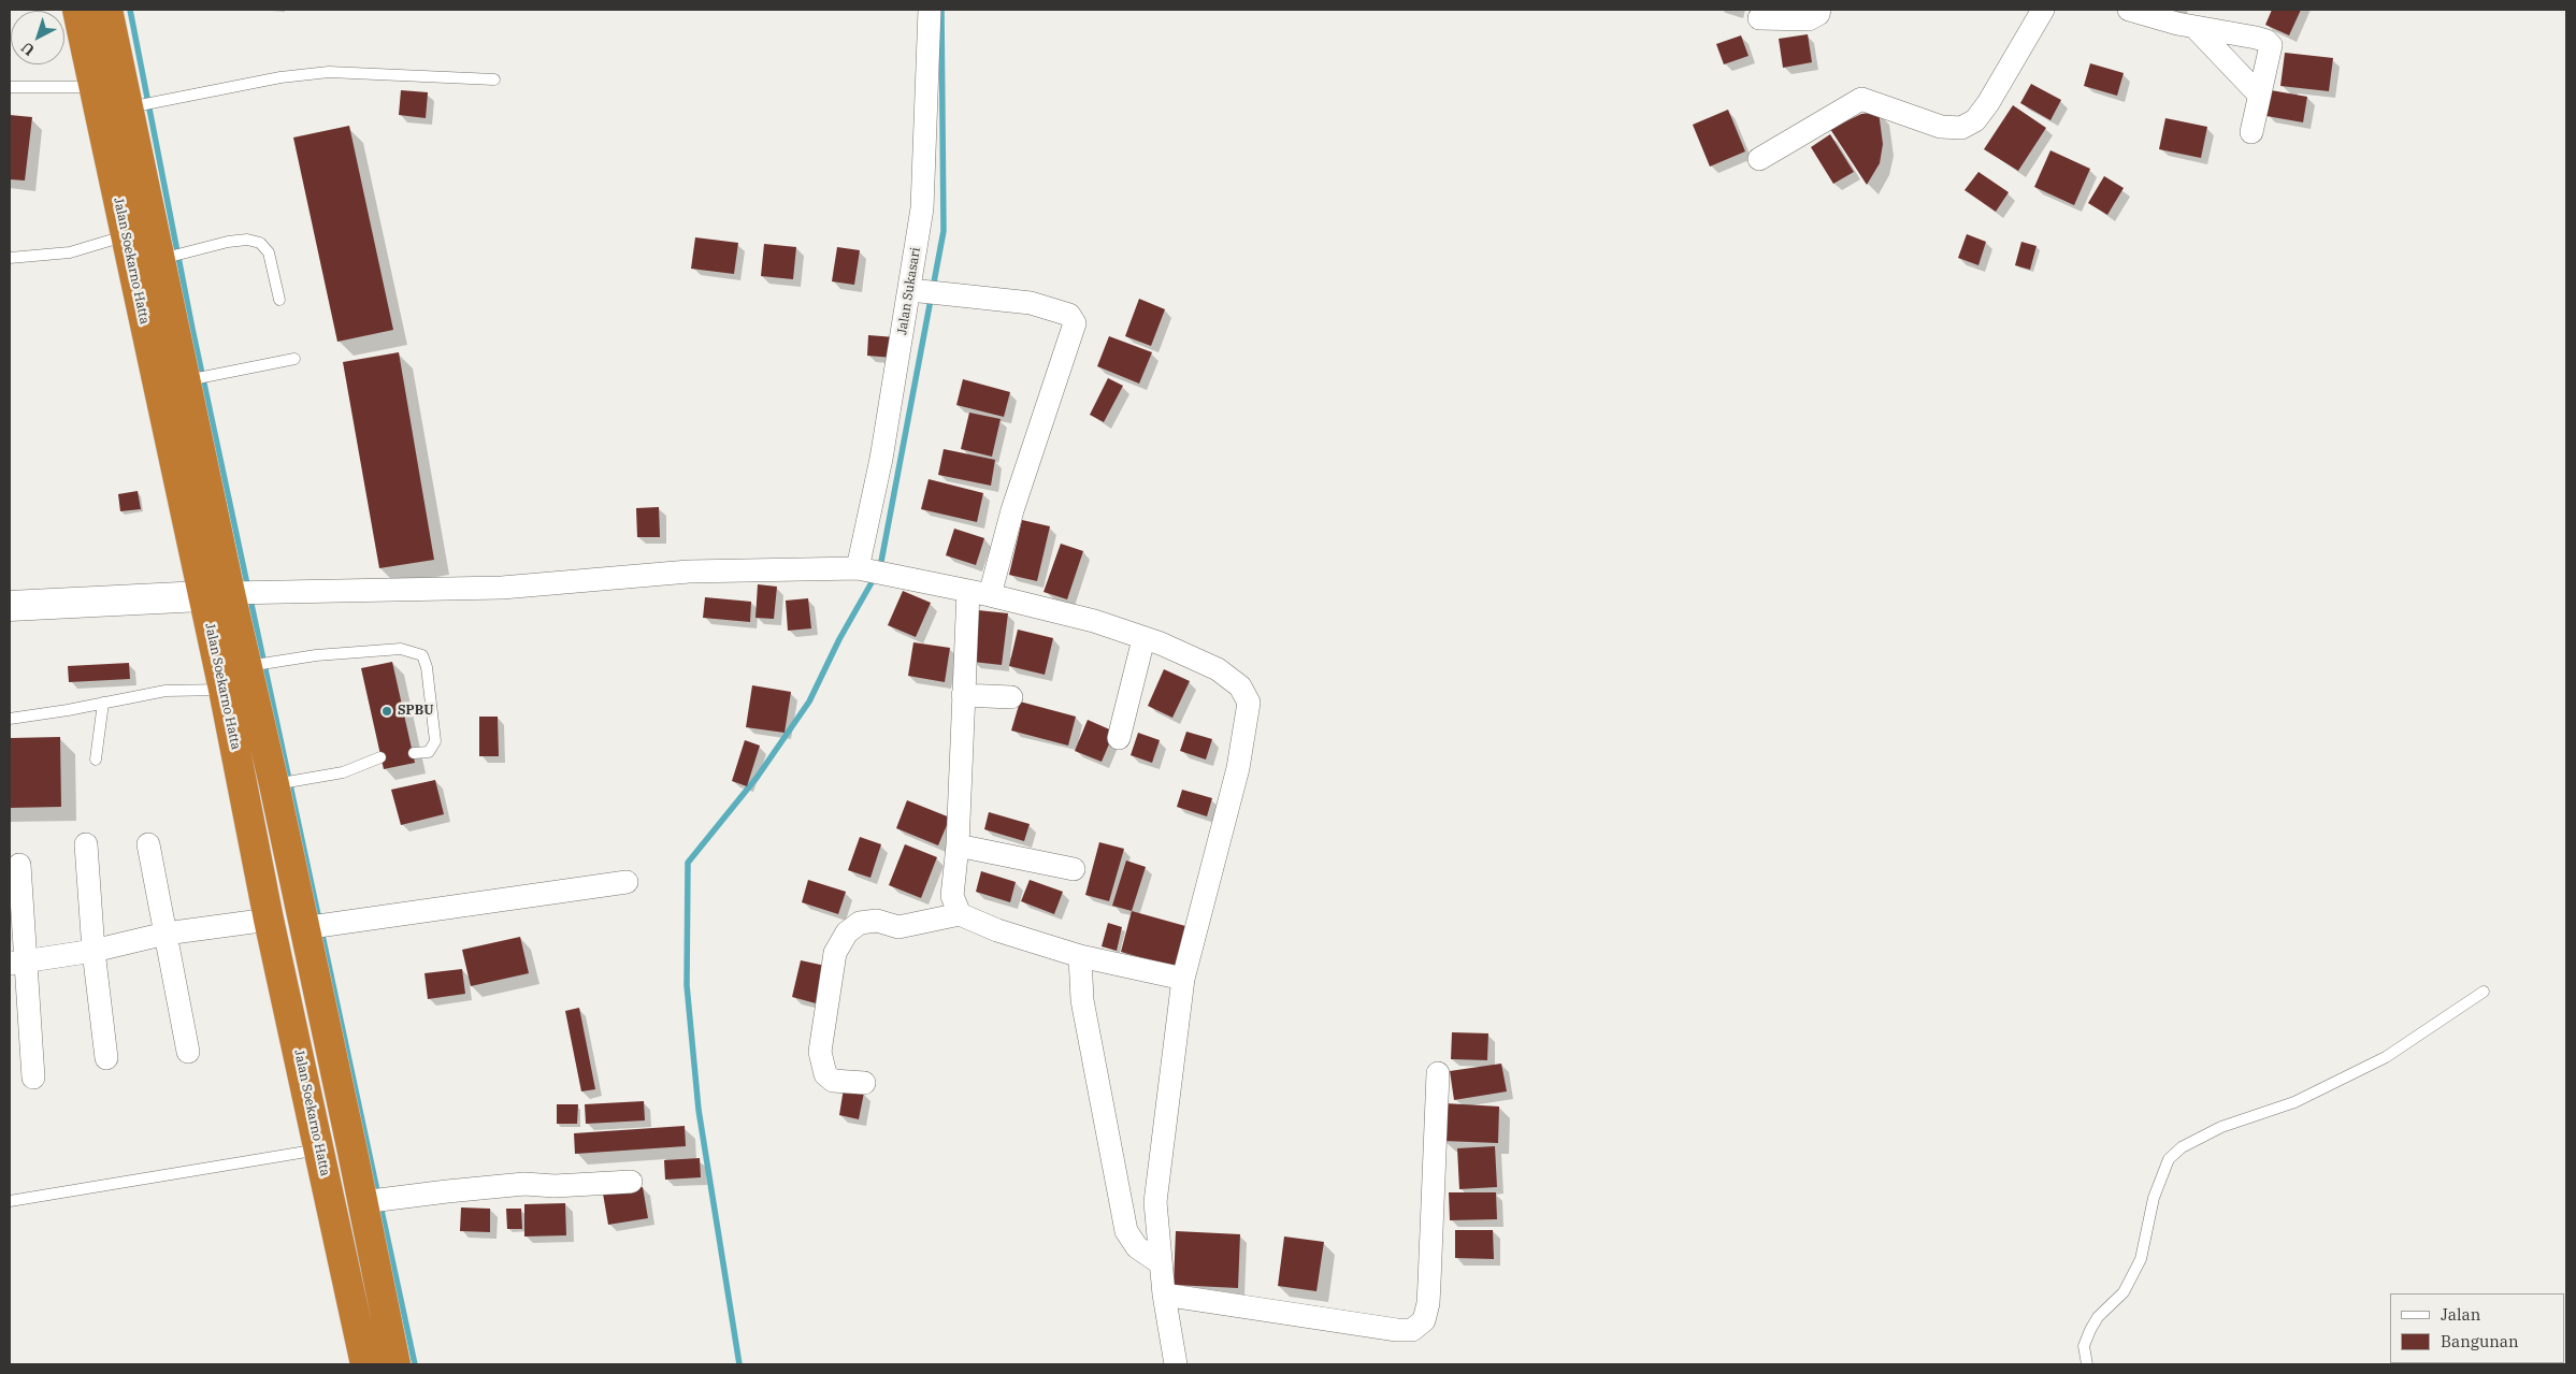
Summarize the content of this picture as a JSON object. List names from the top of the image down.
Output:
{
  "streets": {
    "highway": ["Jalan Soekarno Hatta"],
    "street": ["Jalan Sukasari"]
  },
  "places": ["SPBU"],
  "legend": ["Jalan", "Bangunan"],
  "north": "bottom left"
}
